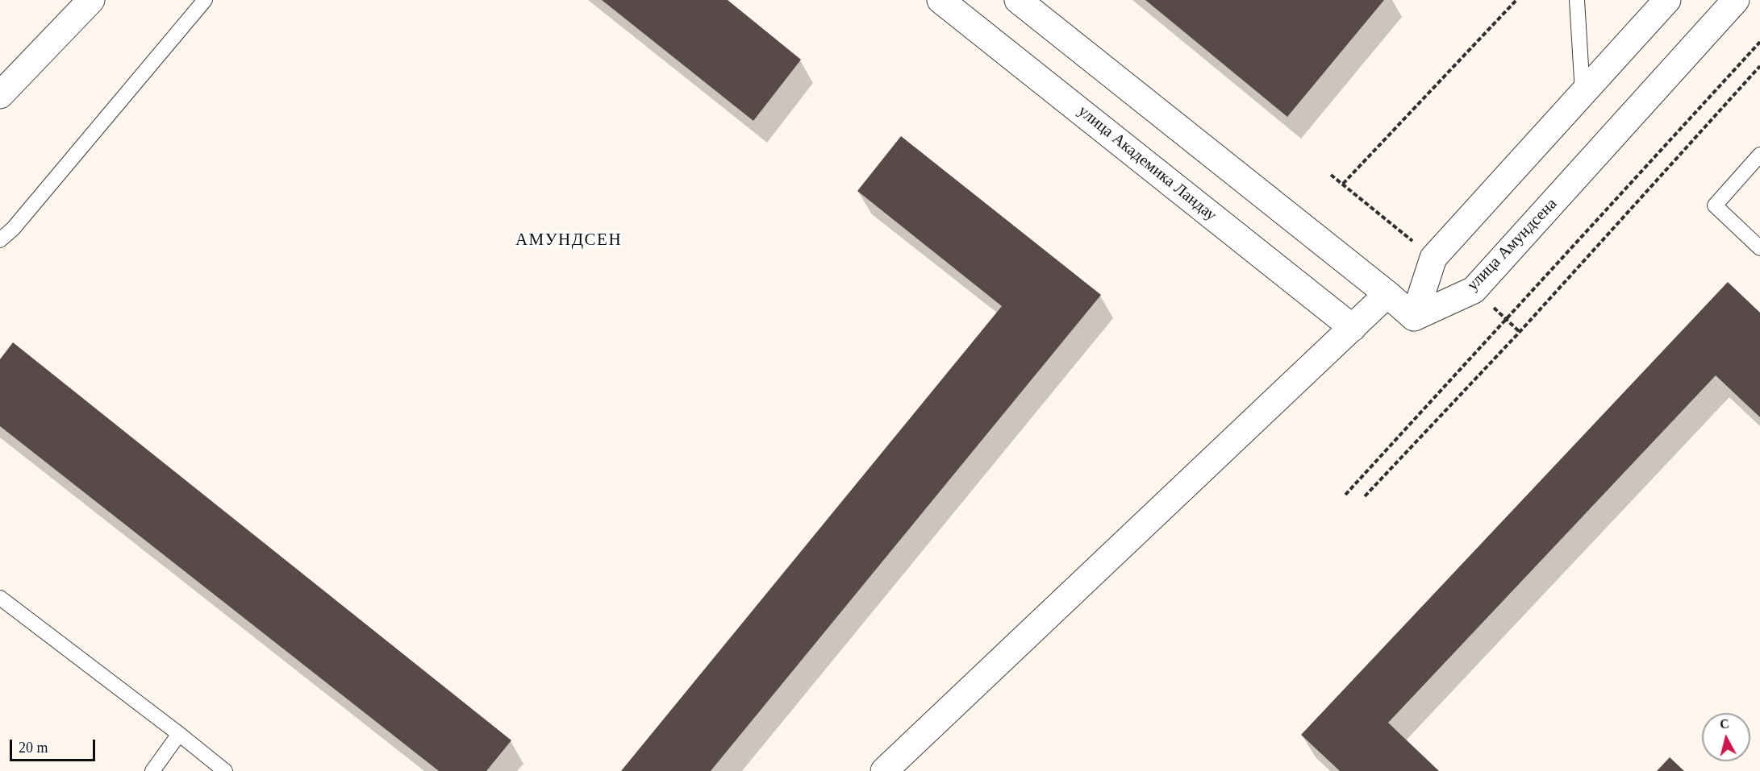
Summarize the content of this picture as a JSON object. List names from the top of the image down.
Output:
{
  "streets": {
    "street": ["улица Академика Ландау", "улица Амундсена"]
  },
  "districts": ["АМУНДСЕН"],
  "scale_bar": "20 m",
  "north": "top"
}
